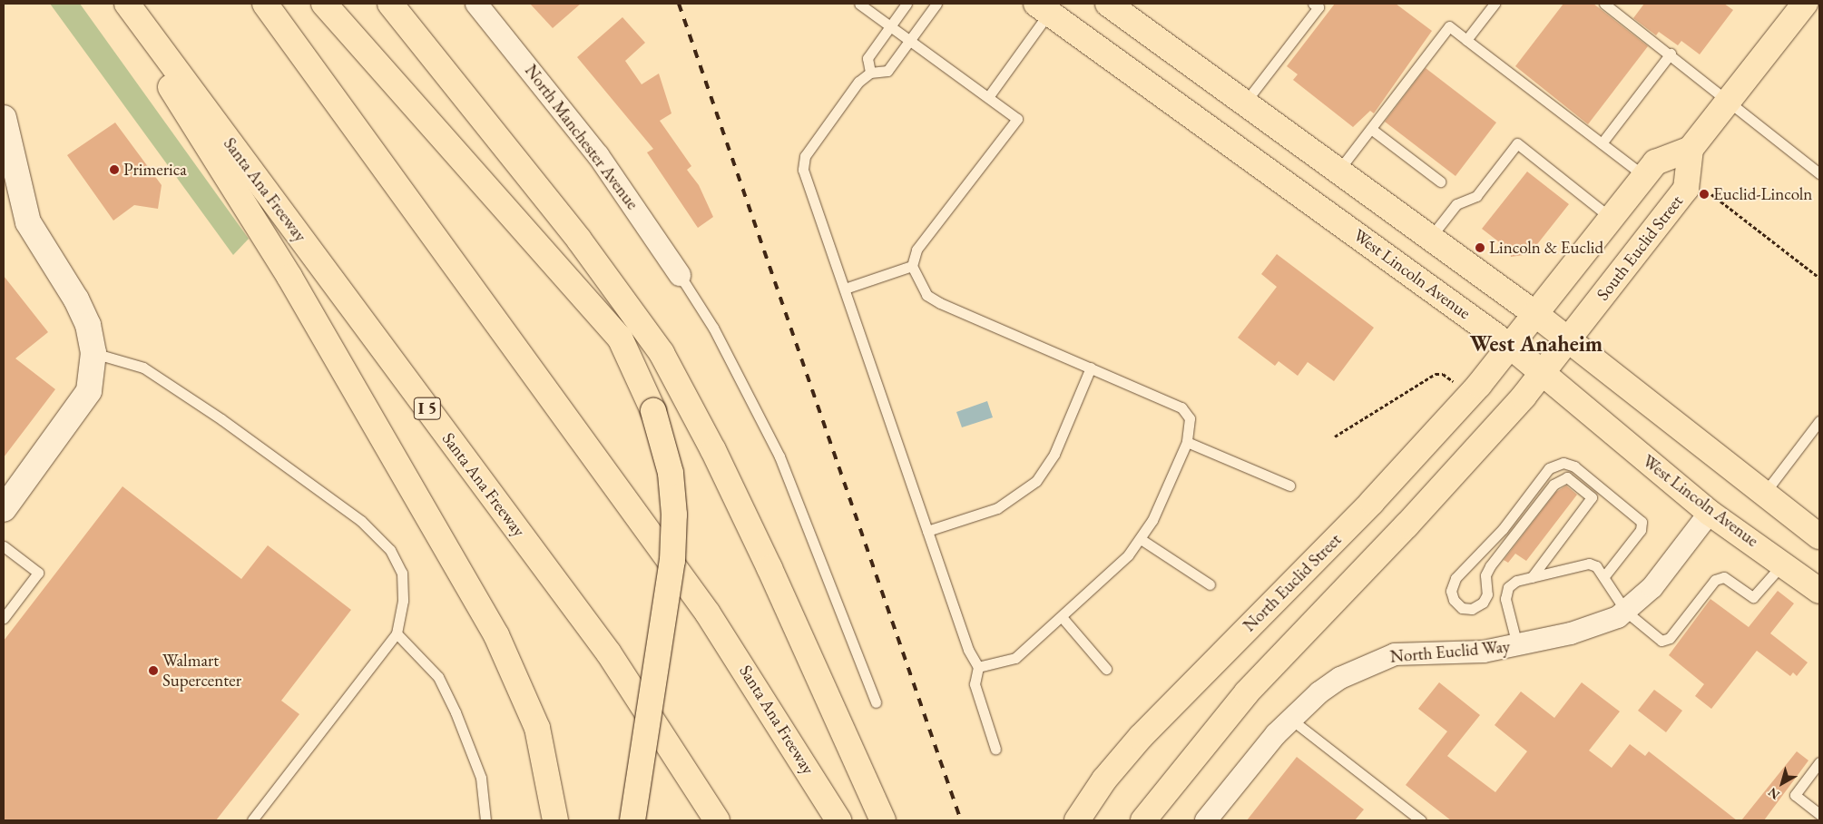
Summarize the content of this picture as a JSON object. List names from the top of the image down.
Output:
{
  "streets": {
    "main road": [
      "Santa Ana Freeway",
      "South Euclid Street",
      "West Lincoln Avenue",
      "I 5",
      "North Euclid Street"
    ],
    "street": ["North Manchester Avenue", "North Euclid Way"]
  },
  "crossings": [
    ["West Lincoln Avenue", "North Euclid Street"],
    ["West Lincoln Avenue", "North Euclid Way"]
  ],
  "districts": ["West Anaheim"],
  "places": [
    "Primerica",
    "Euclid-Lincoln",
    "Lincoln & Euclid",
    "Walmart Supercenter"
  ],
  "north": "bottom left"
}
